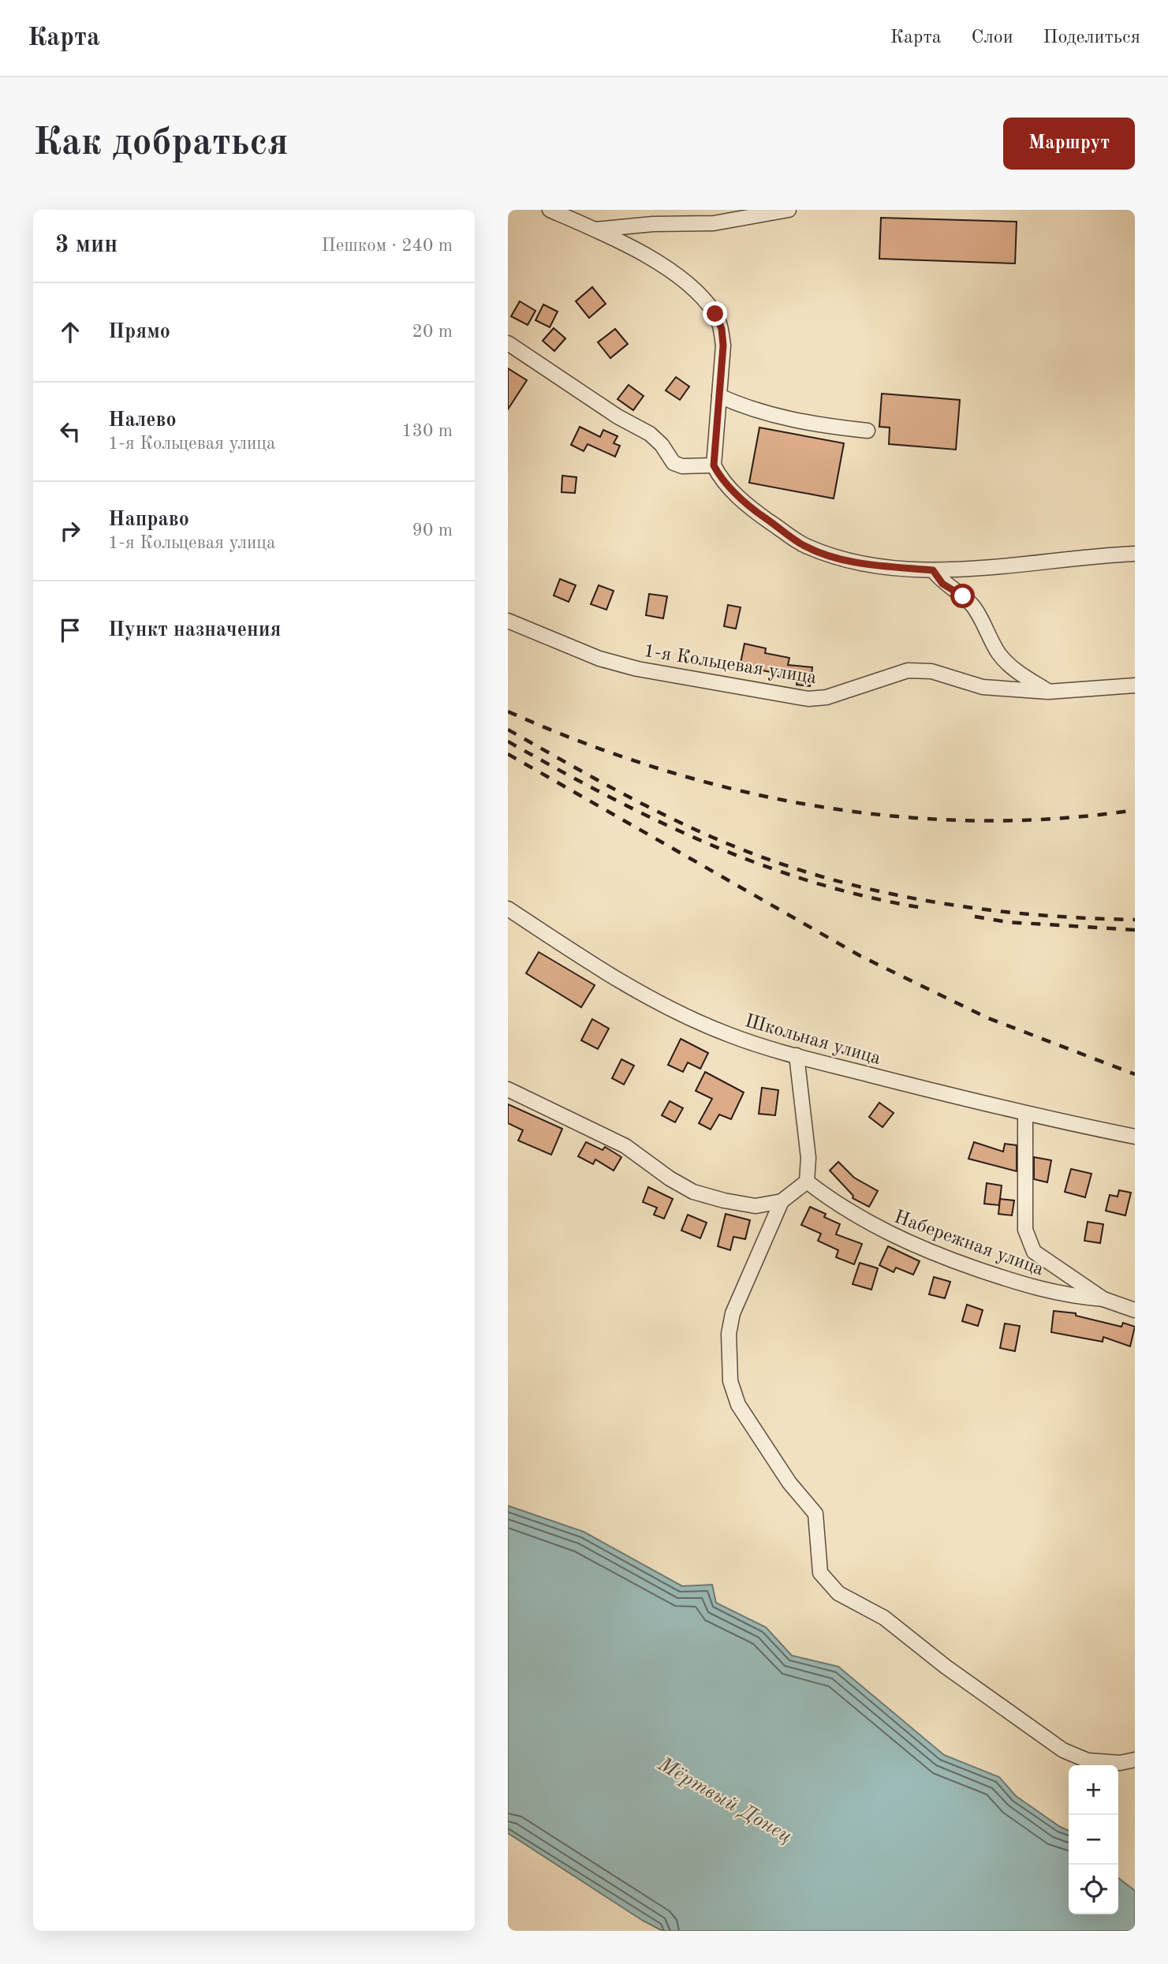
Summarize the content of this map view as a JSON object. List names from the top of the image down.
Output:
{
  "streets": {
    "street": ["1-я Кольцевая улица", "Школьная улица", "Набережная улица"]
  },
  "crossings": [
    ["Школьная улица", "Набережная улица"]
  ],
  "water": ["Мёртвый Донец"],
  "page": {
    "header": "Карта",
    "nav": ["Карта", "Слои", "Поделиться"],
    "buttons": "Маршрут",
    "title": "Как добраться",
    "heading": ["3 мин", "Пешком · 240 m"],
    "list": [
      ["Прямо", "20 m"],
      ["Налево", "1-я Кольцевая улица", "130 m"],
      ["Направо", "1-я Кольцевая улица", "90 m"],
      "Пункт назначения"
    ],
    "map_buttons": ["+", "−"]
  }
}
